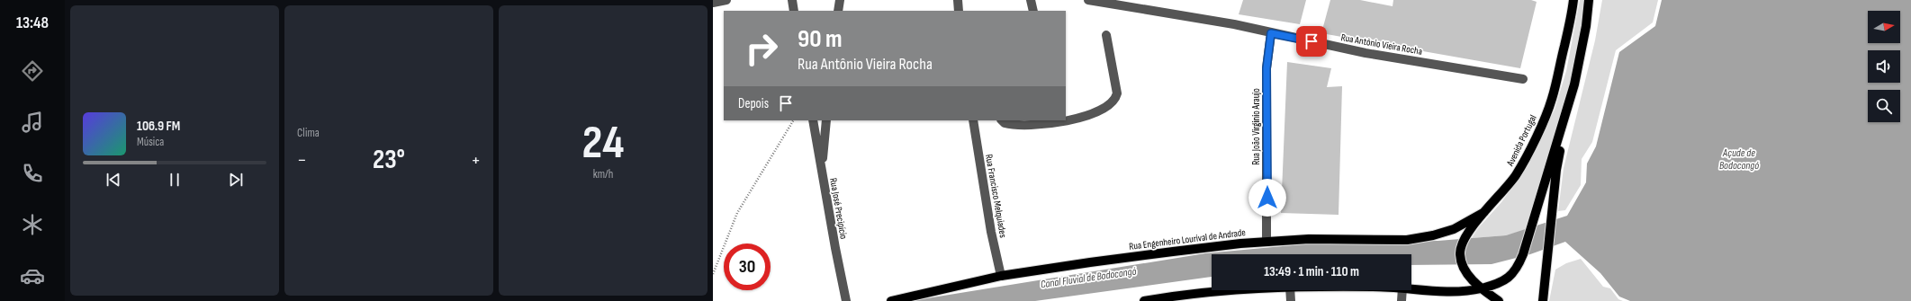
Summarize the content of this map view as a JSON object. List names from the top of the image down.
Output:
{
  "streets": {
    "main road": ["Avenida Portugal", "Rua Engenheiro Lourival de Andrade"],
    "street": [
      "Rua Antônio Vieira Rocha",
      "Rua João Virginio Araujo",
      "Rua Francisco Melquiades",
      "Rua José Precipício"
    ]
  },
  "crossings": [
    ["Rua Antônio Vieira Rocha", "Rua João Virginio Araujo"],
    ["Rua João Virginio Araujo", "Rua Engenheiro Lourival de Andrade"],
    ["Avenida Portugal", "Rua Engenheiro Lourival de Andrade"],
    ["Rua Francisco Melquiades", "Rua Engenheiro Lourival de Andrade"]
  ],
  "water": ["Açude de Bodocongó", "Canal Fluvial de Bodocongó"],
  "north": "right",
  "page": {
    "tabs": "13:48",
    "tile": [
      "Clima",
      ["24", "km/h"]
    ],
    "turn": ["90 m", "Rua Antônio Vieira Rocha"],
    "then": "Depois",
    "song": ["106.9 FM", "Música"],
    "heat": ["−", "23°", "+"],
    "limit": "30",
    "trip": "13:49 · 1 min · 110 m"
  }
}
